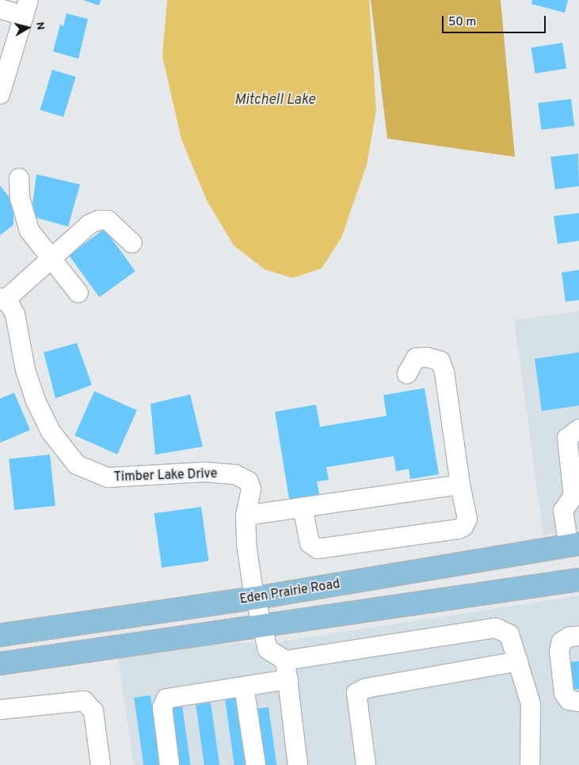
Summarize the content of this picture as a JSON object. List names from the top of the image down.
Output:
{
  "streets": {
    "main road": ["Eden Prairie Road"],
    "street": ["Timber Lake Drive"]
  },
  "crossings": [
    ["Timber Lake Drive", "Eden Prairie Road"]
  ],
  "water": ["Mitchell Lake"],
  "scale_bar": "50 m",
  "north": "right"
}
